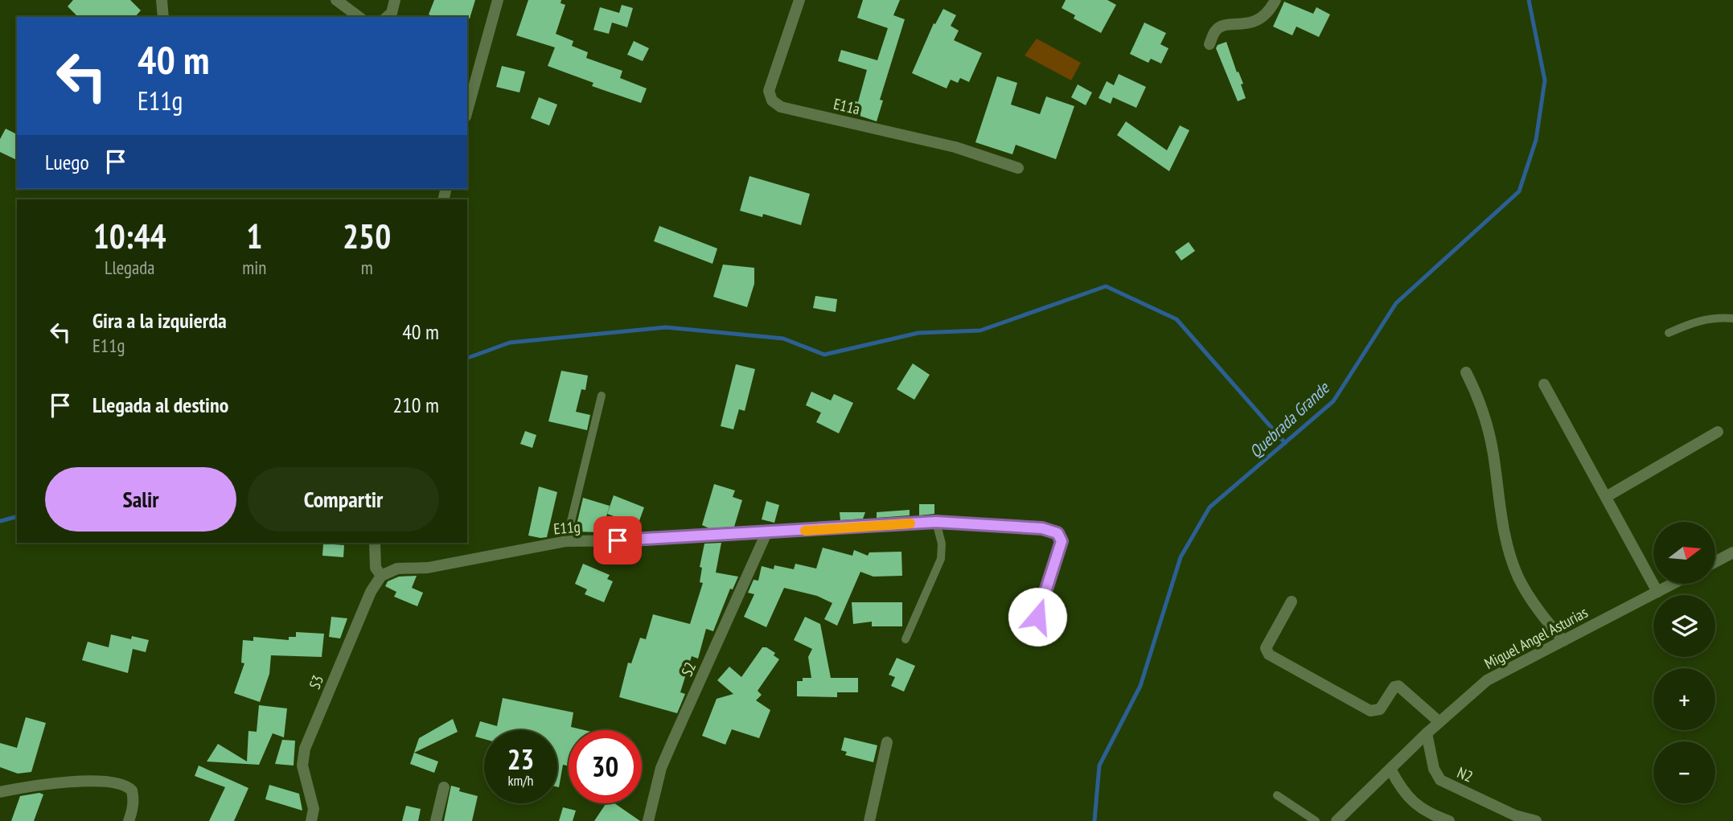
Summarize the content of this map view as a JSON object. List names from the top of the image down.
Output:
{
  "streets": {
    "street": [
      "E11a",
      "E11g",
      "Miguel Angel Asturias",
      "S2",
      "S3",
      "N2"
    ]
  },
  "crossings": [
    ["E11g", "S2"],
    ["E11g", "S3"],
    ["Miguel Angel Asturias", "N2"]
  ],
  "water": ["Quebrada Grande"],
  "north": "right",
  "page": {
    "turn": ["40 m", "E11g"],
    "then": "Luego",
    "eta": [
      "10:44",
      "Llegada",
      "1",
      "min",
      "250",
      "m"
    ],
    "list": [
      {
        "name": "Gira a la izquierda",
        "note": "E11g",
        "value": "40 m"
      },
      {
        "name": "Llegada al destino",
        "value": "210 m"
      }
    ],
    "buttons": ["Salir", "Compartir"],
    "map_buttons": ["+", "−"],
    "speed": "23 km/h",
    "limit": "30"
  }
}
